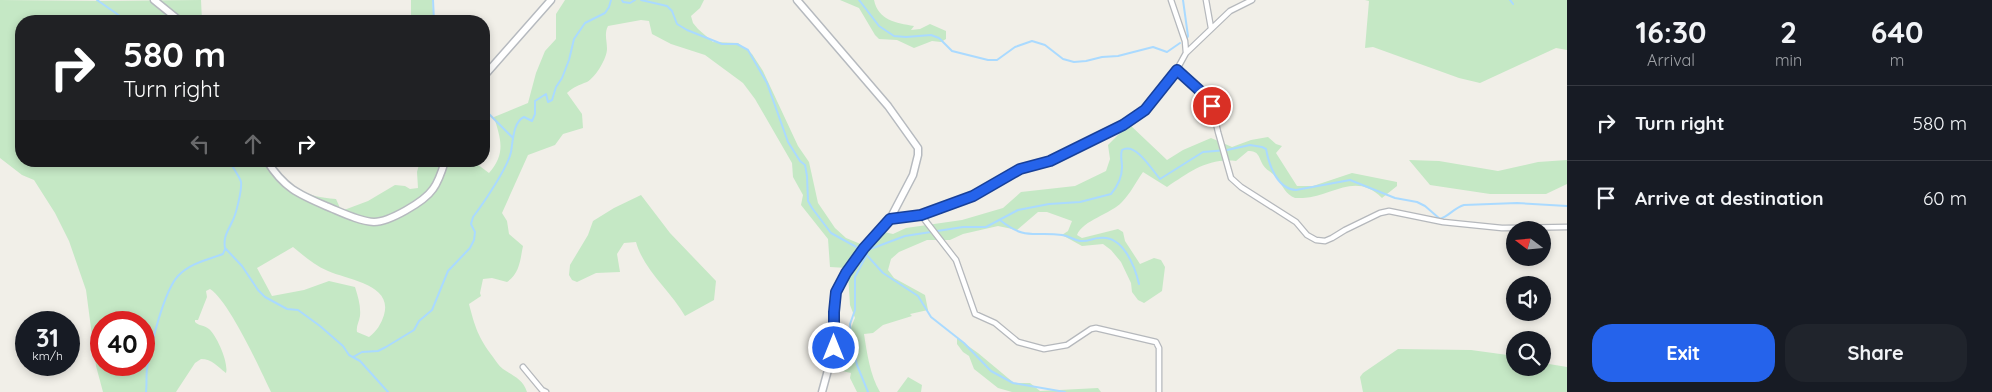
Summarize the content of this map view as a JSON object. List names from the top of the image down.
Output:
{
  "north": "left",
  "page": {
    "eta": [
      "16:30",
      "Arrival",
      "2",
      "min",
      "640",
      "m"
    ],
    "turn": ["580 m", "Turn right"],
    "list": [
      {
        "name": "Turn right",
        "value": "580 m"
      },
      {
        "name": "Arrive at destination",
        "value": "60 m"
      }
    ],
    "speed": "31 km/h",
    "limit": "40",
    "buttons": ["Exit", "Share"]
  }
}
